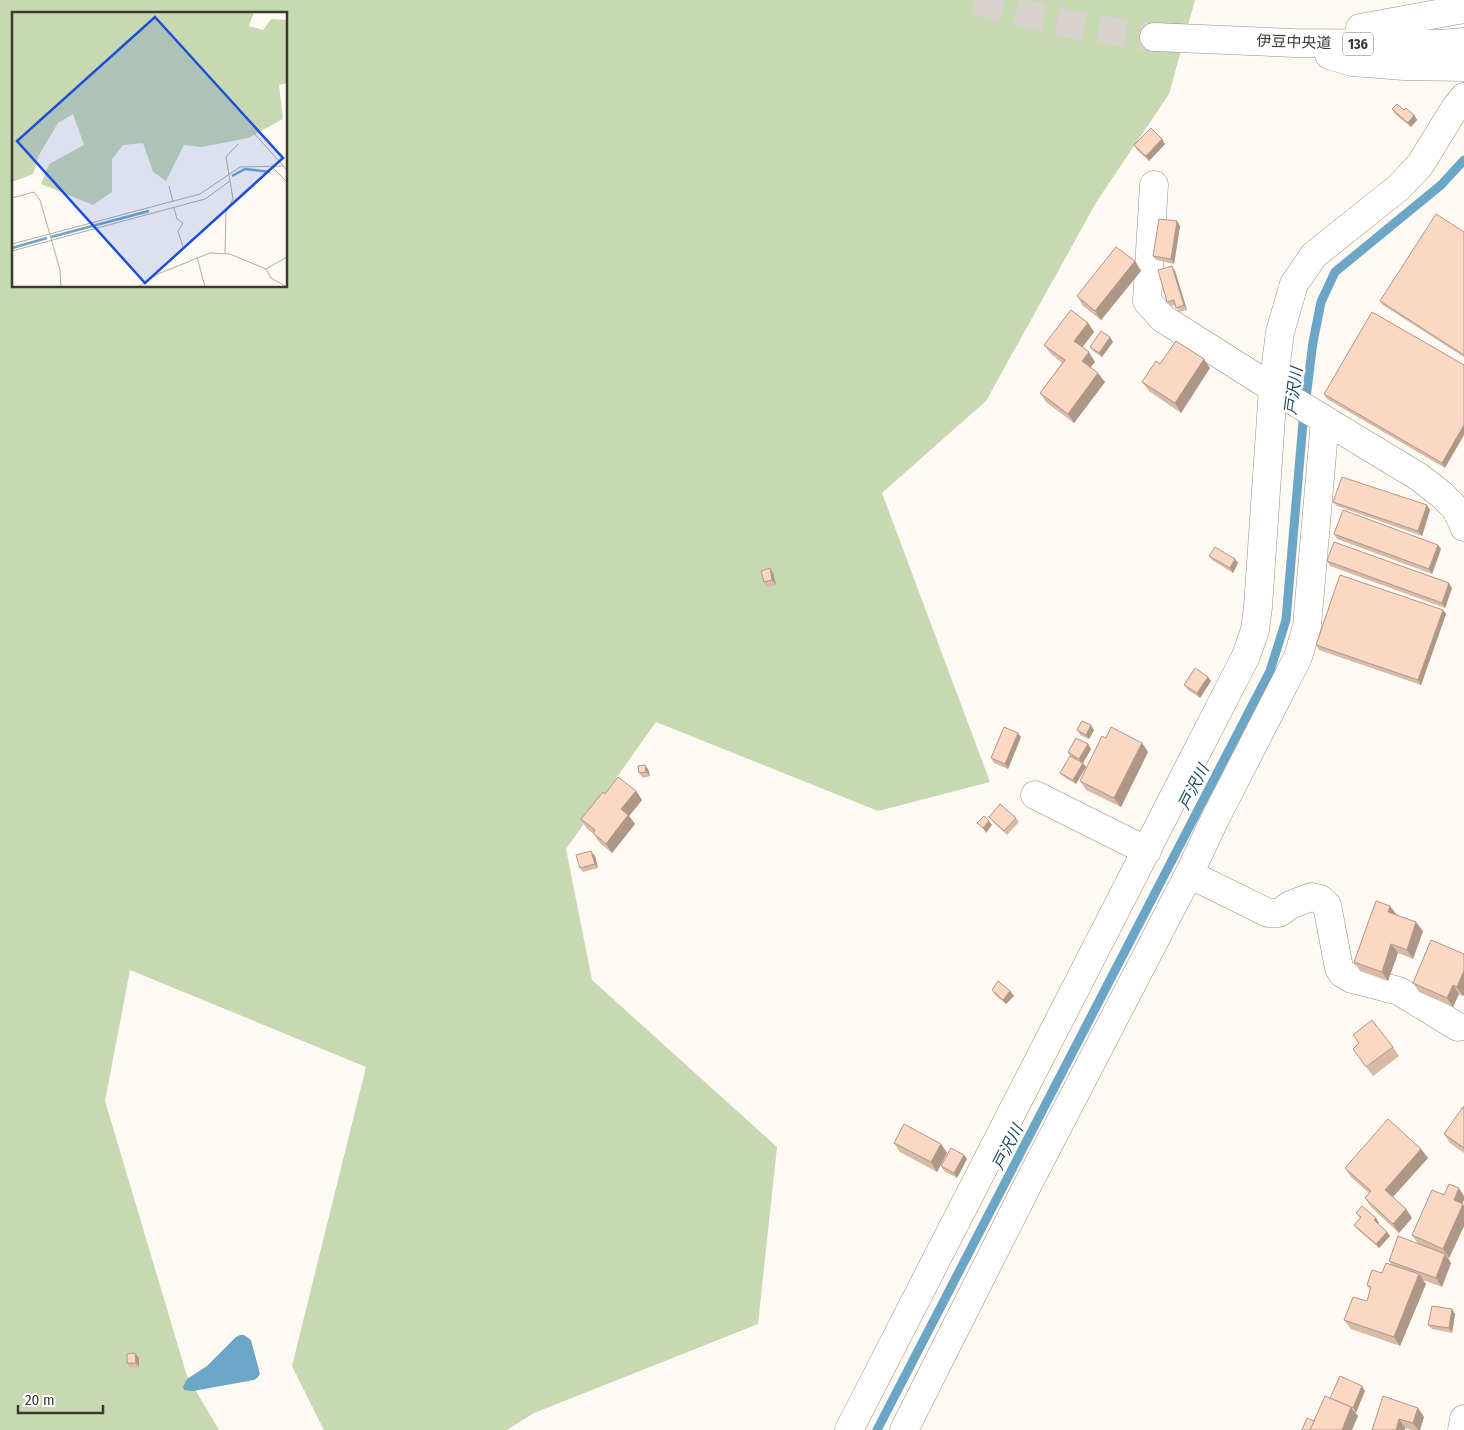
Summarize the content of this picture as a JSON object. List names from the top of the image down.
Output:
{
  "streets": {
    "main road": ["伊豆中央道", "136"]
  },
  "water": ["戸沢川"],
  "scale_bar": "20 m"
}
